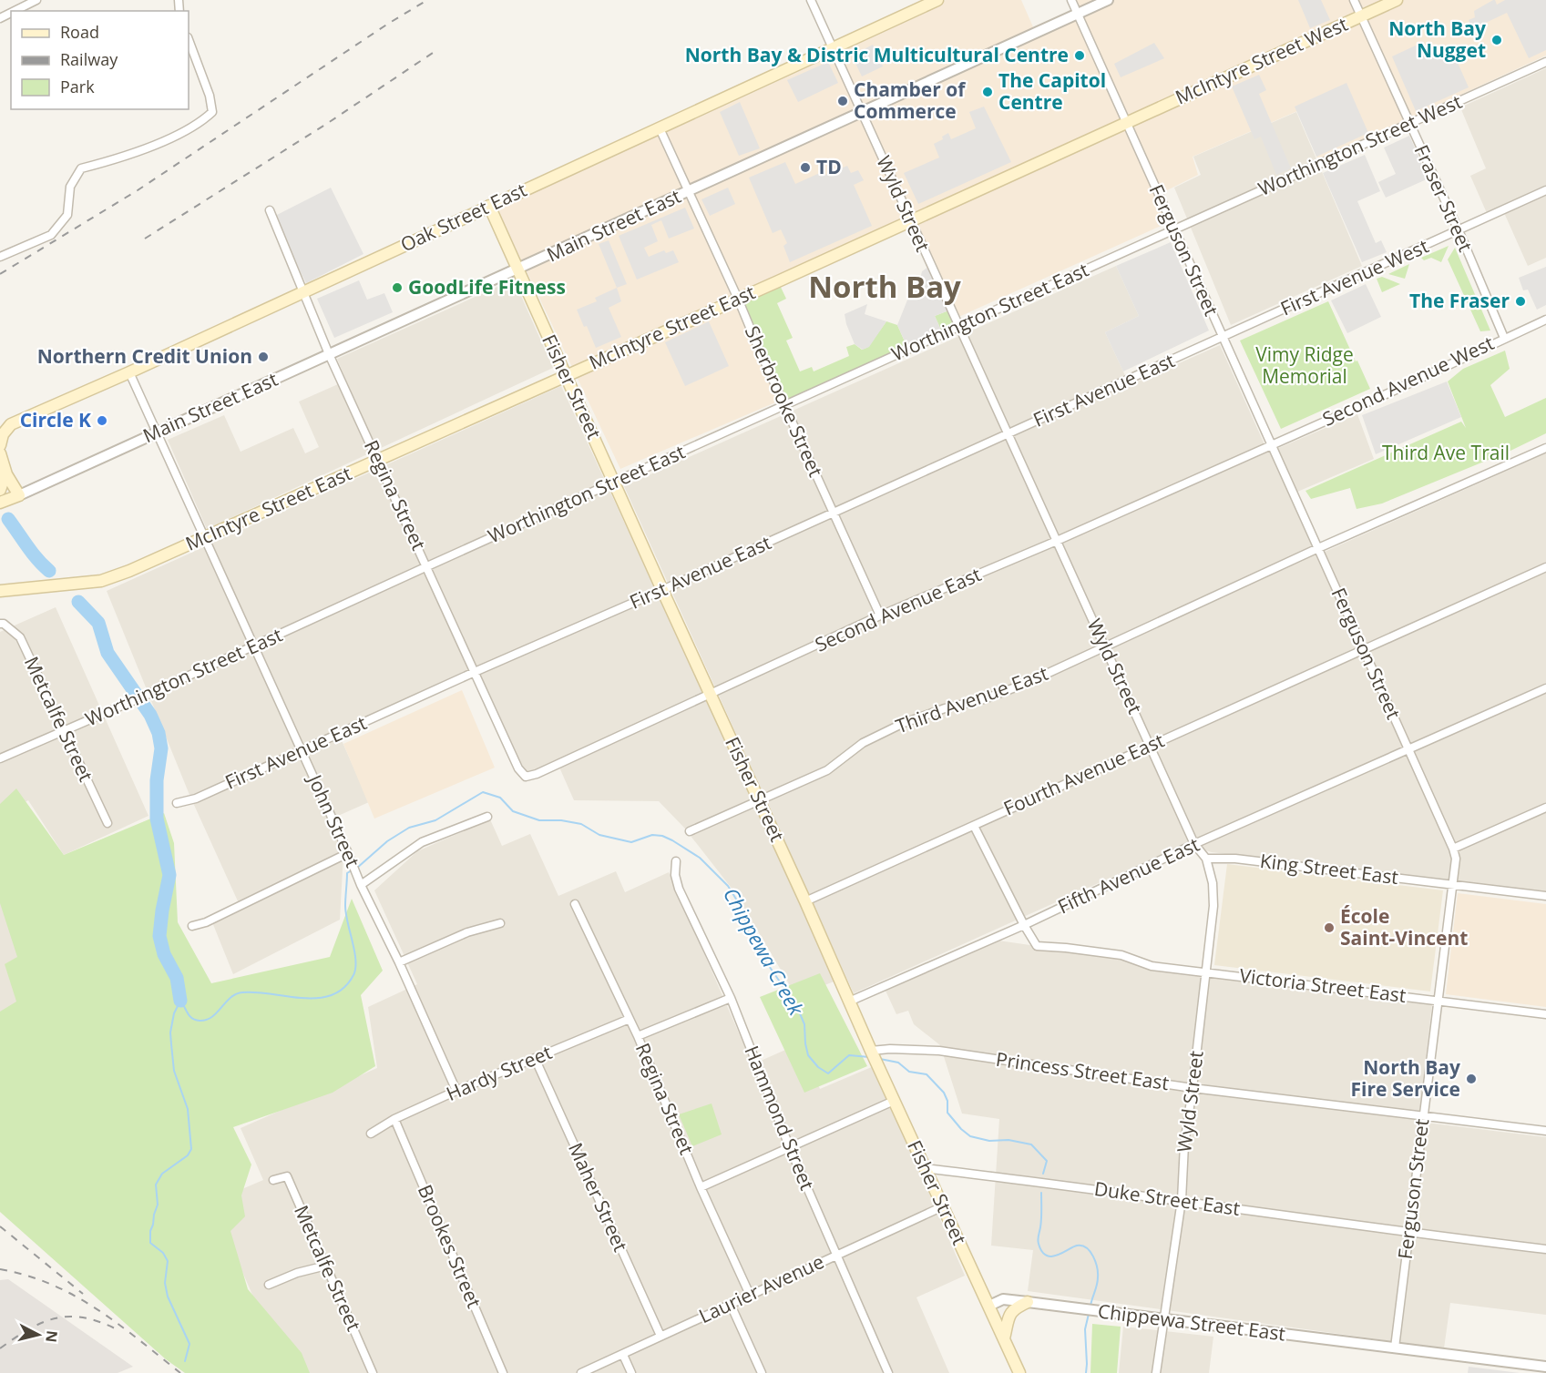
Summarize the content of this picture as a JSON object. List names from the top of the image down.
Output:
{
  "streets": {
    "main road": [
      "McIntyre Street West",
      "Oak Street East",
      "Main Street East",
      "McIntyre Street East",
      "Fisher Street"
    ],
    "street": [
      "Worthington Street West",
      "Fraser Street",
      "Wyld Street",
      "Ferguson Street",
      "First Avenue West",
      "Worthington Street East",
      "Second Avenue West",
      "First Avenue East",
      "Sherbrooke Street",
      "Regina Street",
      "Second Avenue East",
      "Third Avenue East",
      "Metcalfe Street",
      "Fourth Avenue East",
      "John Street",
      "King Street East",
      "Fifth Avenue East",
      "Victoria Street East",
      "Princess Street East",
      "Hardy Street",
      "Hammond Street",
      "Maher Street",
      "Duke Street East",
      "Brookes Street",
      "Laurier Avenue",
      "Chippewa Street East"
    ]
  },
  "crossings": [
    ["McIntyre Street West", "Fraser Street"],
    ["McIntyre Street West", "Ferguson Street"],
    ["McIntyre Street West", "McIntyre Street East"],
    ["Worthington Street West", "Fraser Street"],
    ["Worthington Street West", "Ferguson Street"],
    ["Worthington Street West", "Worthington Street East"],
    ["Fraser Street", "First Avenue West"],
    ["Fraser Street", "Second Avenue West"],
    ["Wyld Street", "Oak Street East"],
    ["Wyld Street", "Main Street East"],
    ["Wyld Street", "Worthington Street East"],
    ["Wyld Street", "McIntyre Street East"],
    ["Wyld Street", "First Avenue East"],
    ["Wyld Street", "Second Avenue East"],
    ["Wyld Street", "Third Avenue East"],
    ["Wyld Street", "Fourth Avenue East"],
    ["Wyld Street", "King Street East"],
    ["Wyld Street", "Fifth Avenue East"],
    ["Wyld Street", "Victoria Street East"],
    ["Wyld Street", "Princess Street East"],
    ["Wyld Street", "Duke Street East"],
    ["Wyld Street", "Chippewa Street East"],
    ["Oak Street East", "Fisher Street"],
    ["Oak Street East", "Sherbrooke Street"],
    ["Oak Street East", "Regina Street"],
    ["Oak Street East", "John Street"],
    ["Main Street East", "Ferguson Street"],
    ["Main Street East", "Fisher Street"],
    ["Main Street East", "Sherbrooke Street"],
    ["Main Street East", "Regina Street"],
    ["Main Street East", "John Street"],
    ["Ferguson Street", "First Avenue West"],
    ["Ferguson Street", "Worthington Street East"],
    ["Ferguson Street", "McIntyre Street East"],
    ["Ferguson Street", "Second Avenue West"],
    ["Ferguson Street", "First Avenue East"],
    ["Ferguson Street", "Second Avenue East"],
    ["Ferguson Street", "Third Avenue East"],
    ["Ferguson Street", "Fourth Avenue East"],
    ["Ferguson Street", "King Street East"],
    ["Ferguson Street", "Fifth Avenue East"],
    ["Ferguson Street", "Victoria Street East"],
    ["Ferguson Street", "Princess Street East"],
    ["Ferguson Street", "Duke Street East"],
    ["Ferguson Street", "Chippewa Street East"],
    ["First Avenue West", "First Avenue East"],
    ["Worthington Street East", "Fisher Street"],
    ["Worthington Street East", "Sherbrooke Street"],
    ["Worthington Street East", "Regina Street"],
    ["Worthington Street East", "Metcalfe Street"],
    ["Worthington Street East", "John Street"],
    ["McIntyre Street East", "Fisher Street"],
    ["McIntyre Street East", "Sherbrooke Street"],
    ["McIntyre Street East", "Regina Street"],
    ["McIntyre Street East", "John Street"],
    ["Second Avenue West", "Second Avenue East"],
    ["Fisher Street", "First Avenue East"],
    ["Fisher Street", "Second Avenue East"],
    ["Fisher Street", "Third Avenue East"],
    ["Fisher Street", "Fourth Avenue East"],
    ["Fisher Street", "Fifth Avenue East"],
    ["Fisher Street", "Princess Street East"],
    ["Fisher Street", "Duke Street East"],
    ["Fisher Street", "Laurier Avenue"],
    ["Fisher Street", "Chippewa Street East"],
    ["First Avenue East", "Sherbrooke Street"],
    ["First Avenue East", "Regina Street"],
    ["First Avenue East", "John Street"],
    ["Sherbrooke Street", "Second Avenue East"],
    ["Regina Street", "Second Avenue East"],
    ["Regina Street", "Hardy Street"],
    ["Regina Street", "Laurier Avenue"],
    ["John Street", "Hardy Street"],
    ["Fifth Avenue East", "Victoria Street East"],
    ["Hardy Street", "Maher Street"],
    ["Hardy Street", "Brookes Street"],
    ["Hammond Street", "Laurier Avenue"],
    ["Maher Street", "Laurier Avenue"]
  ],
  "districts": ["North Bay"],
  "water": ["Chippewa Creek"],
  "parks": ["Vimy Ridge Memorial", "Third Ave Trail"],
  "places": [
    "North Bay Nugget",
    "North Bay & Distric Multicultural Centre",
    "The Capitol Centre",
    "Chamber of Commerce",
    "TD",
    "GoodLife Fitness",
    "The Fraser",
    "Northern Credit Union",
    "Circle K",
    "École Saint-Vincent",
    "North Bay Fire Service"
  ],
  "legend": ["Road", "Railway", "Park"],
  "north": "right"
}
